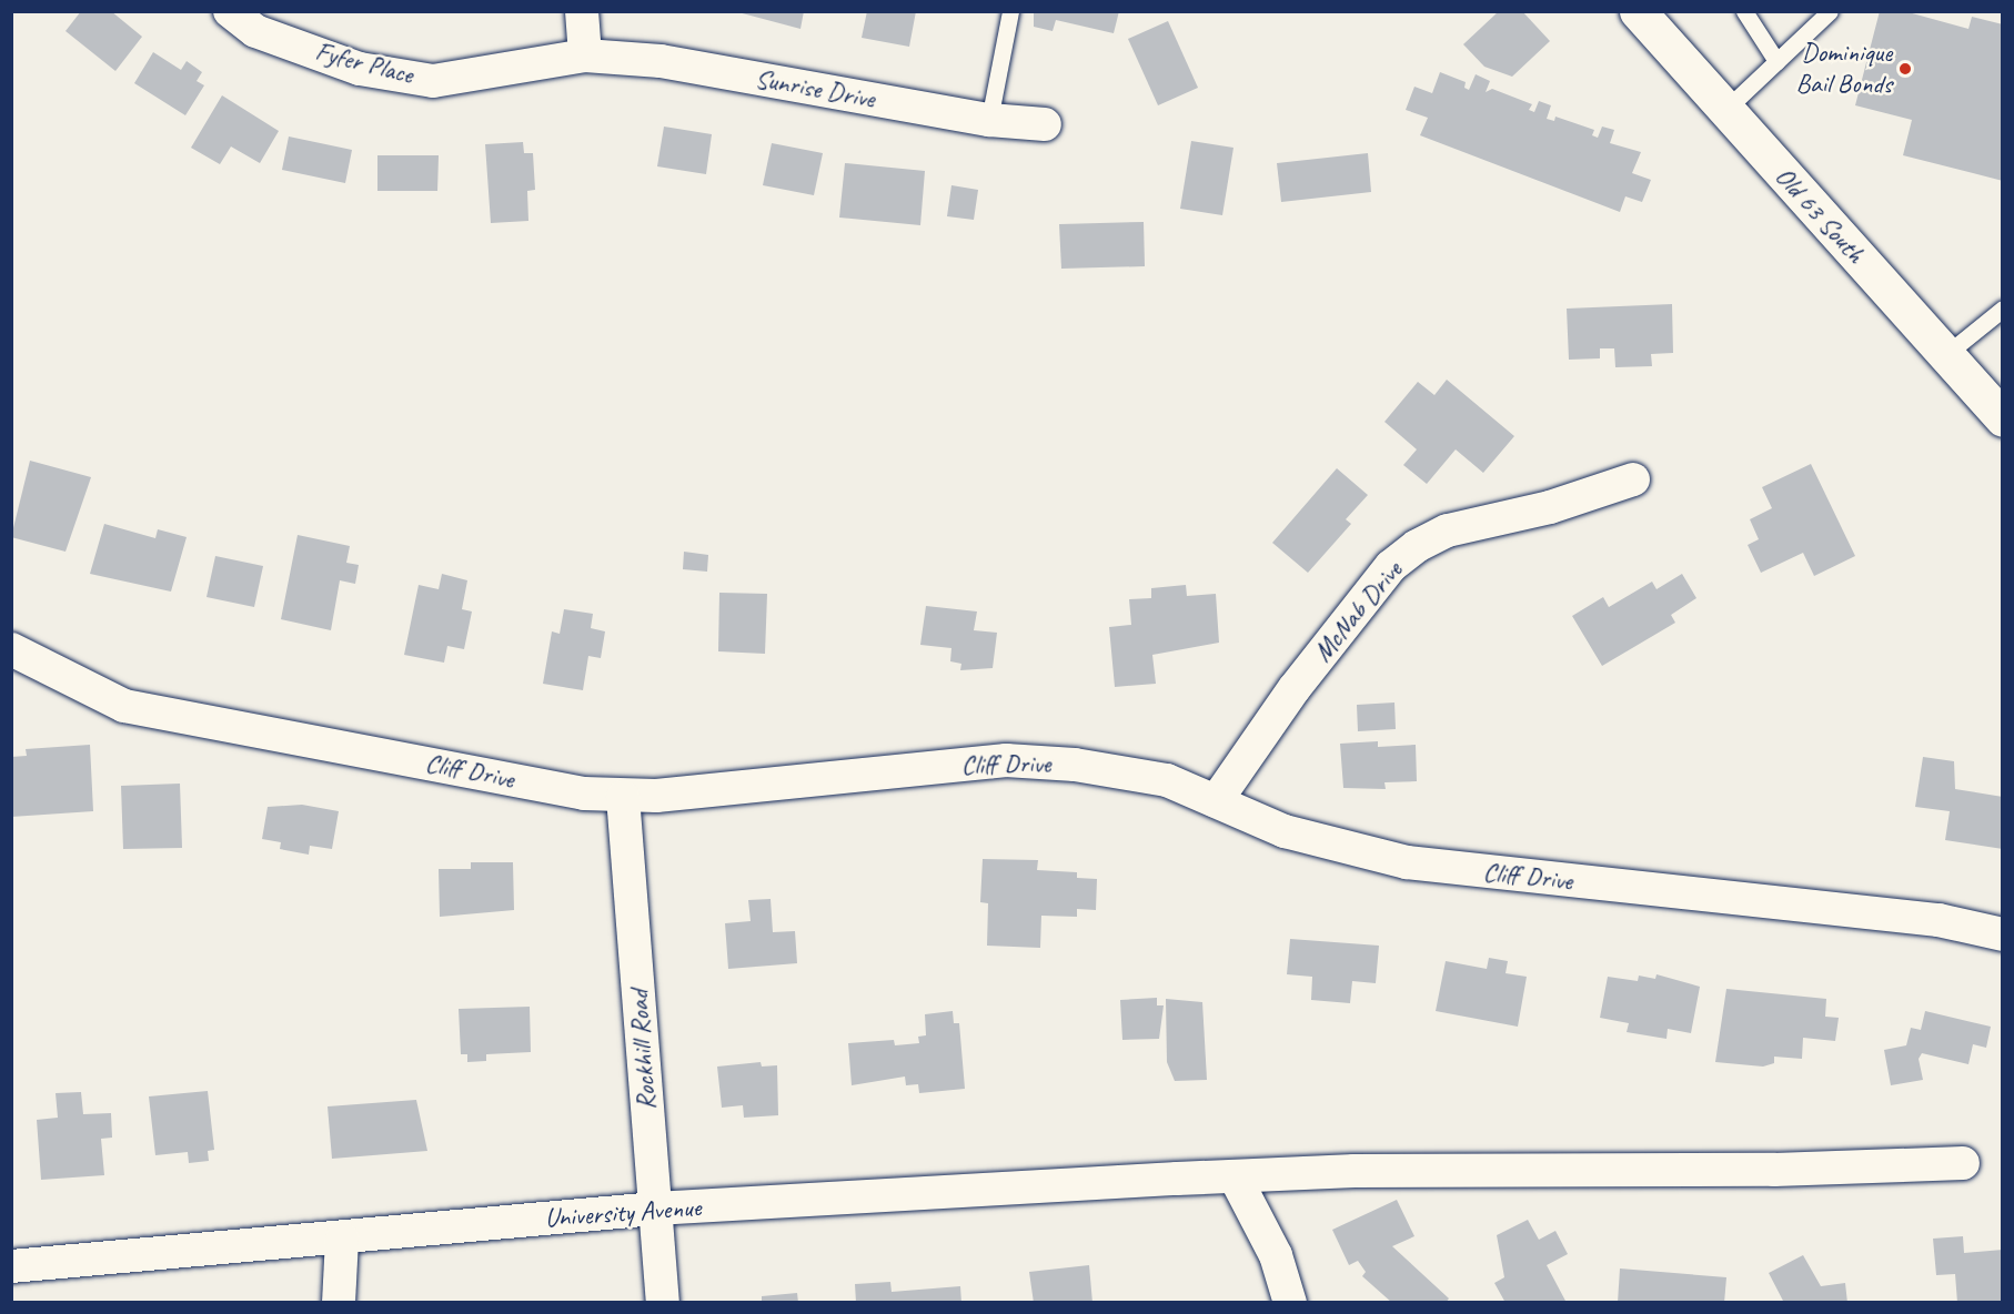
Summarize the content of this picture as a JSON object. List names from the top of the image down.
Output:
{
  "streets": {
    "main road": ["Old 63 South"],
    "street": [
      "Fyfer Place",
      "Sunrise Drive",
      "McNab Drive",
      "Cliff Drive",
      "Rockhill Road",
      "University Avenue"
    ]
  },
  "crossings": [
    ["Fyfer Place", "Sunrise Drive"],
    ["McNab Drive", "Cliff Drive"],
    ["Cliff Drive", "Rockhill Road"],
    ["Rockhill Road", "University Avenue"]
  ],
  "places": ["Dominique Bail Bonds"]
}
